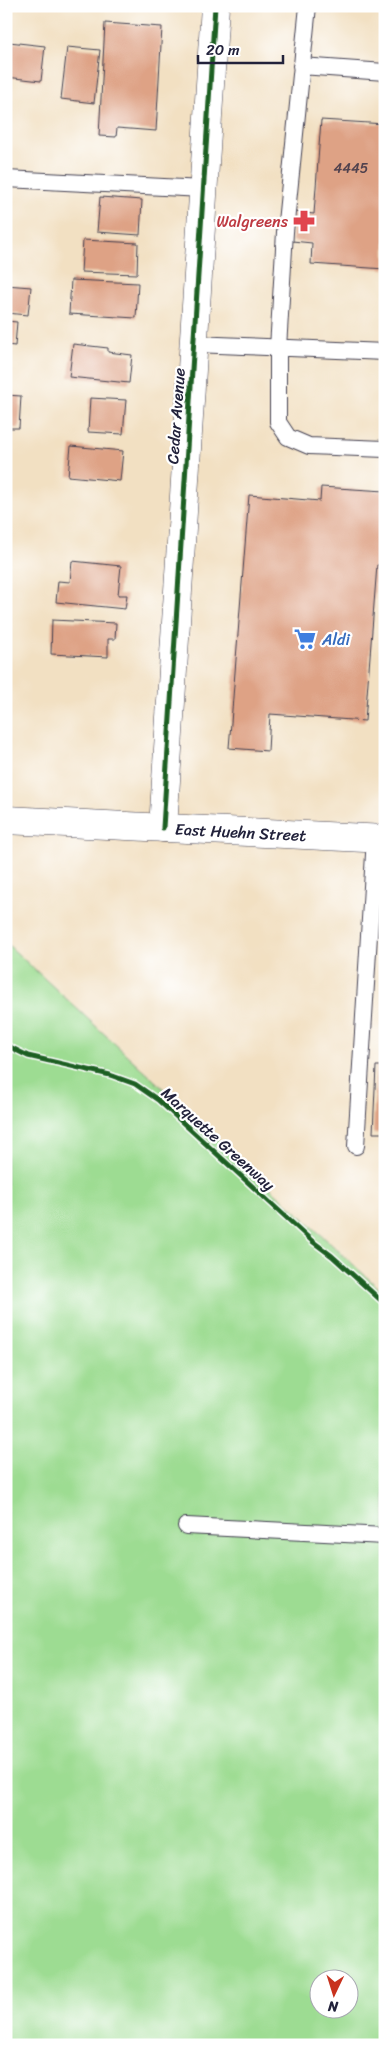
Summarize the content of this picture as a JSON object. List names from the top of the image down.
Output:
{
  "streets": {
    "street": ["Cedar Avenue", "East Huehn Street"],
    "cycle path": ["Marquette Greenway"]
  },
  "crossings": [
    ["Cedar Avenue", "East Huehn Street"]
  ],
  "places": {
    "pharmacy": ["Walgreens"],
    "supermarket": ["Aldi"]
  },
  "house_numbers": ["4445"],
  "scale_bar": "20 m",
  "north": "bottom"
}
